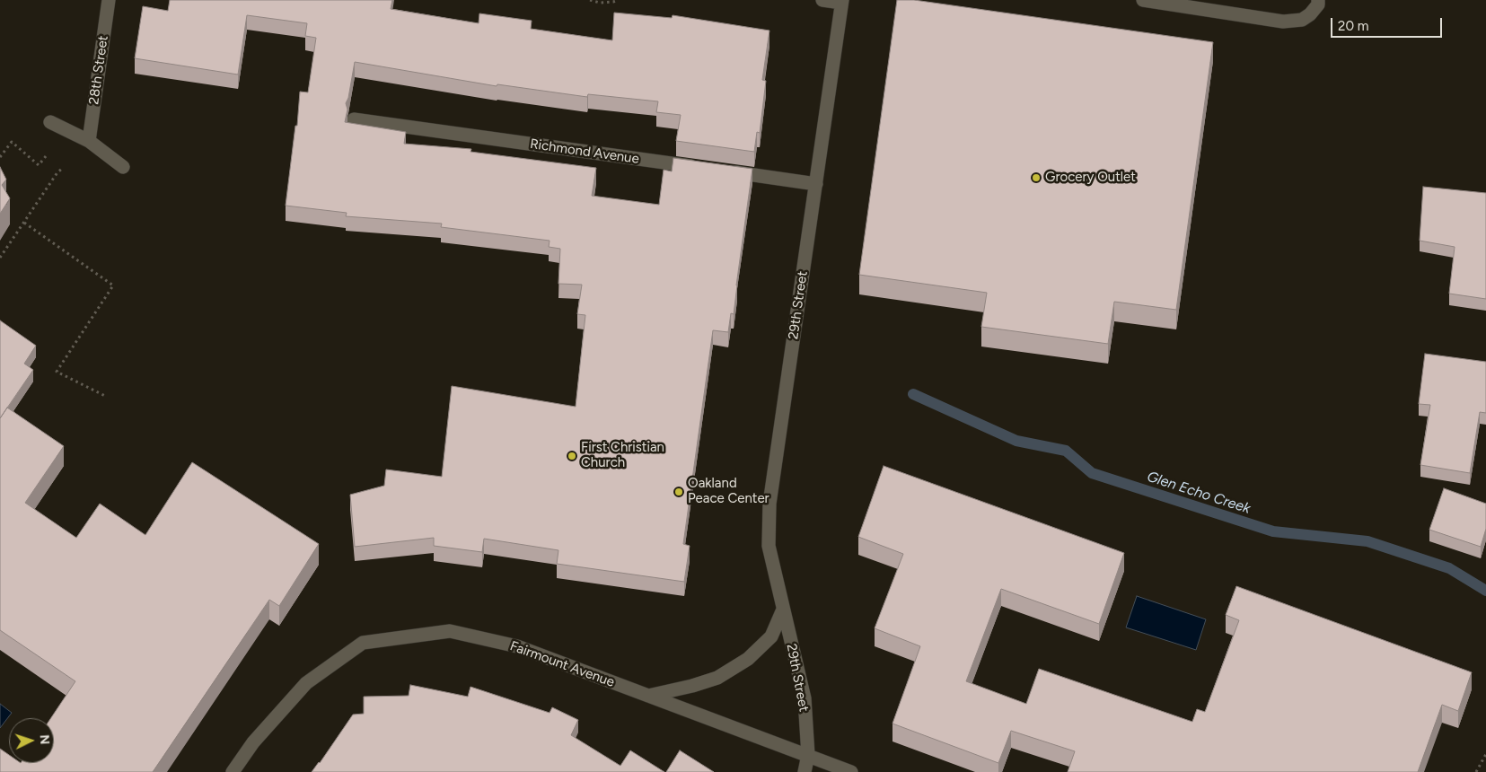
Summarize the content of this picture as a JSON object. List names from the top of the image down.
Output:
{
  "streets": {
    "street": [
      "28th Street",
      "Richmond Avenue",
      "29th Street",
      "Fairmount Avenue"
    ]
  },
  "crossings": [
    ["29th Street", "Fairmount Avenue"]
  ],
  "water": ["Glen Echo Creek"],
  "places": ["Grocery Outlet", "First Christian Church", "Oakland Peace Center"],
  "scale_bar": "20 m",
  "north": "right"
}
